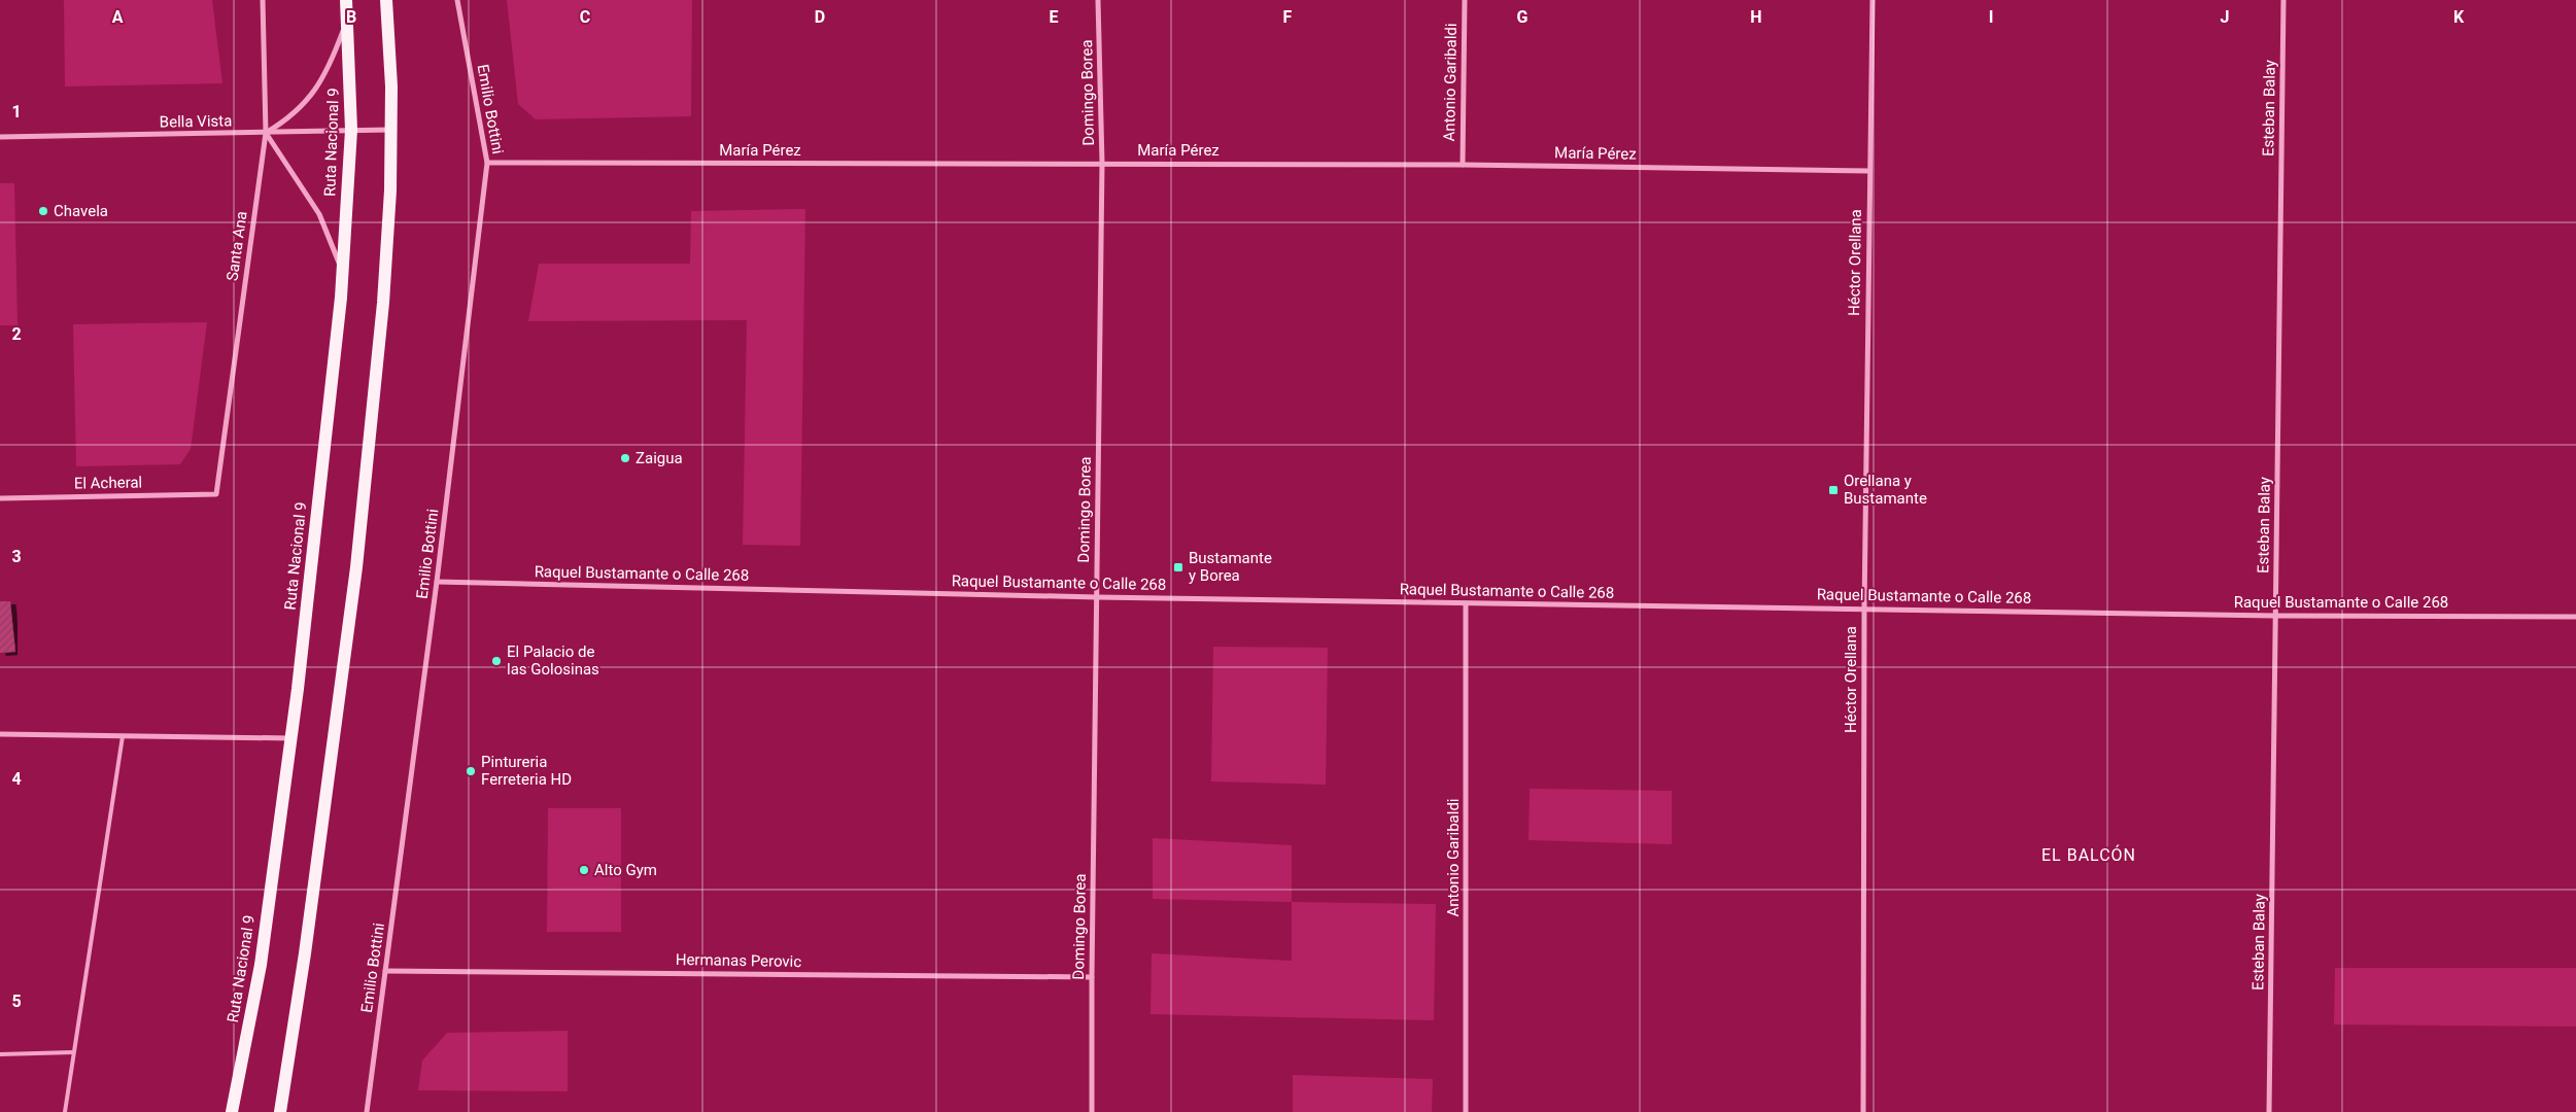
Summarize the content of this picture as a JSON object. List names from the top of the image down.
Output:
{
  "streets": {
    "main road": ["Ruta Nacional 9"],
    "street": [
      "Antonio Garibaldi",
      "Domingo Borea",
      "Esteban Balay",
      "Emilio Bottini",
      "Bella Vista",
      "María Pérez",
      "Santa Ana",
      "Héctor Orellana",
      "El Acheral",
      "Raquel Bustamante o Calle 268",
      "Hermanas Perovic"
    ]
  },
  "crossings": [
    ["Antonio Garibaldi", "María Pérez"],
    ["Antonio Garibaldi", "Raquel Bustamante o Calle 268"],
    ["Domingo Borea", "María Pérez"],
    ["Domingo Borea", "Raquel Bustamante o Calle 268"],
    ["Domingo Borea", "Hermanas Perovic"],
    ["Esteban Balay", "Raquel Bustamante o Calle 268"],
    ["Emilio Bottini", "María Pérez"],
    ["Emilio Bottini", "Raquel Bustamante o Calle 268"],
    ["Emilio Bottini", "Hermanas Perovic"],
    ["Bella Vista", "Ruta Nacional 9"],
    ["Bella Vista", "Santa Ana"],
    ["María Pérez", "Héctor Orellana"],
    ["Santa Ana", "El Acheral"],
    ["Héctor Orellana", "Raquel Bustamante o Calle 268"]
  ],
  "districts": ["EL BALCÓN"],
  "places": {
    "other": [
      "Chavela",
      "Zaigua",
      "El Palacio de las Golosinas",
      "Pintureria Ferreteria HD",
      "Alto Gym"
    ],
    "transit": ["Orellana y Bustamante", "Bustamante y Borea"]
  },
  "grid": {
    "columns": [
      "A",
      "B",
      "C",
      "D",
      "E",
      "F",
      "G",
      "H",
      "I",
      "J",
      "K"
    ],
    "rows": [
      "1",
      "2",
      "3",
      "4",
      "5"
    ]
  }
}
